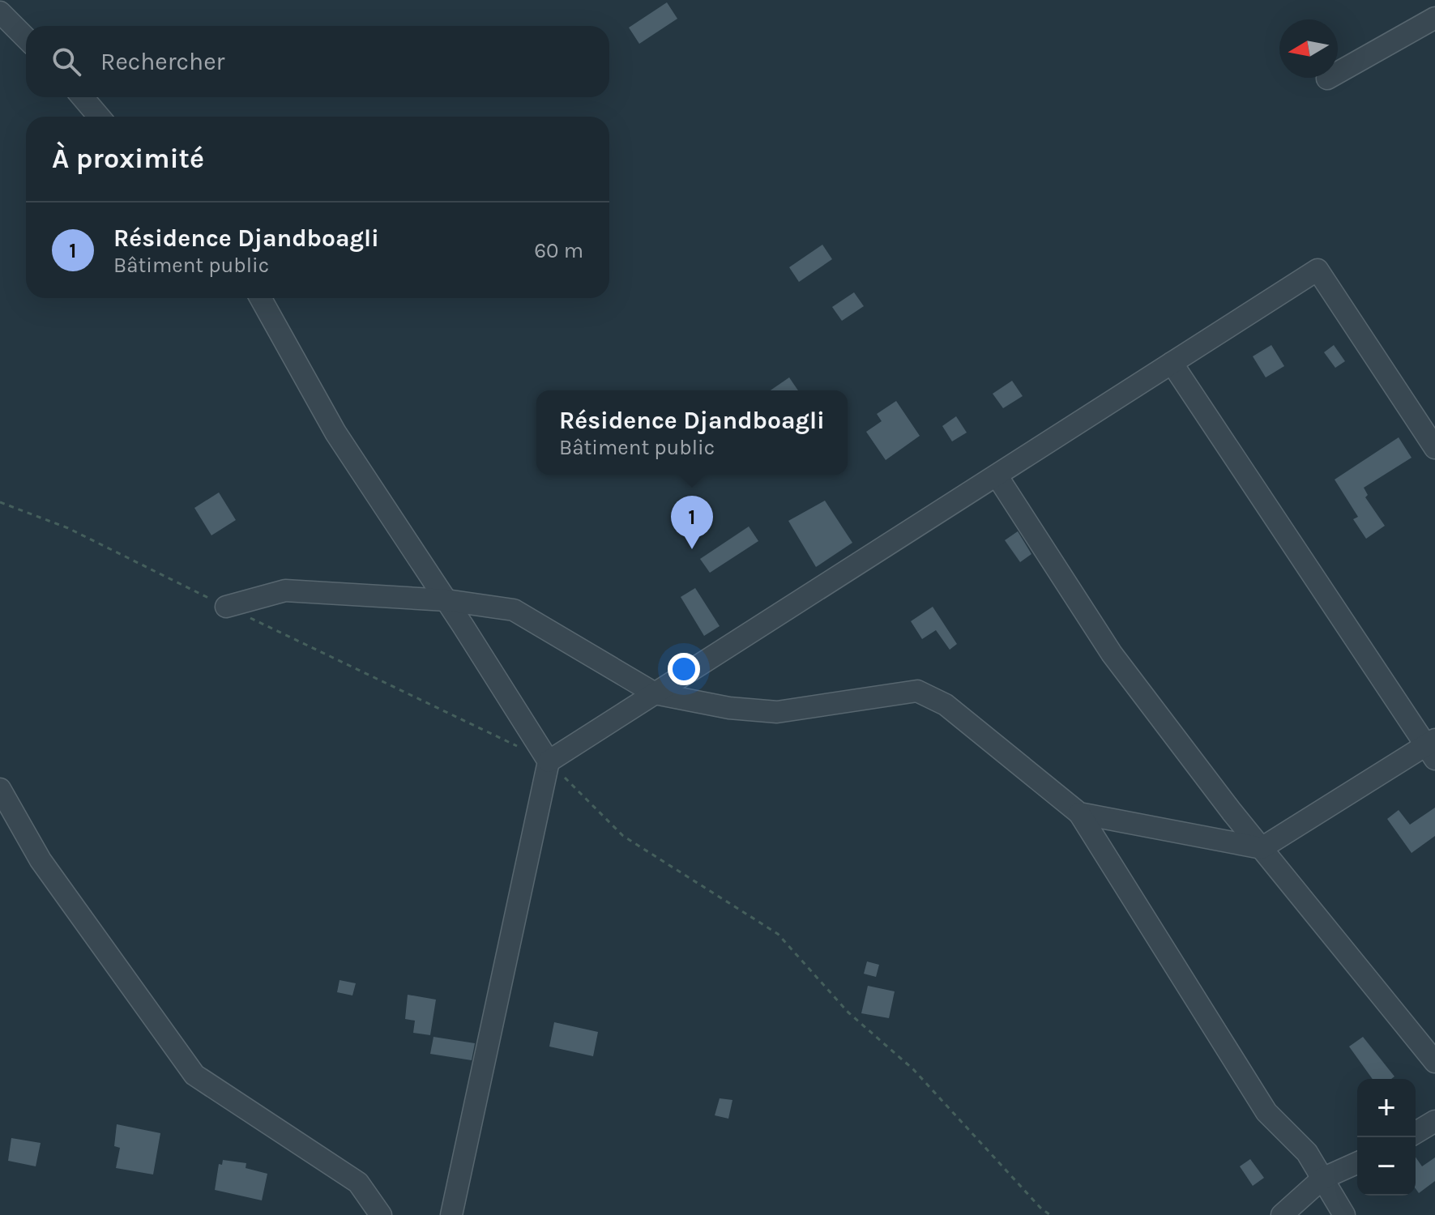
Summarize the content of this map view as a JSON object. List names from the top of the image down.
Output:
{
  "north": "left",
  "page": {
    "search": "Rechercher",
    "heading": "À proximité",
    "list": [
      {
        "mark": "1",
        "name": "Résidence Djandboagli",
        "note": "Bâtiment public",
        "value": "60 m"
      }
    ],
    "popup": ["Résidence Djandboagli", "Bâtiment public"],
    "pins": "1",
    "map_buttons": ["+", "−"]
  }
}
